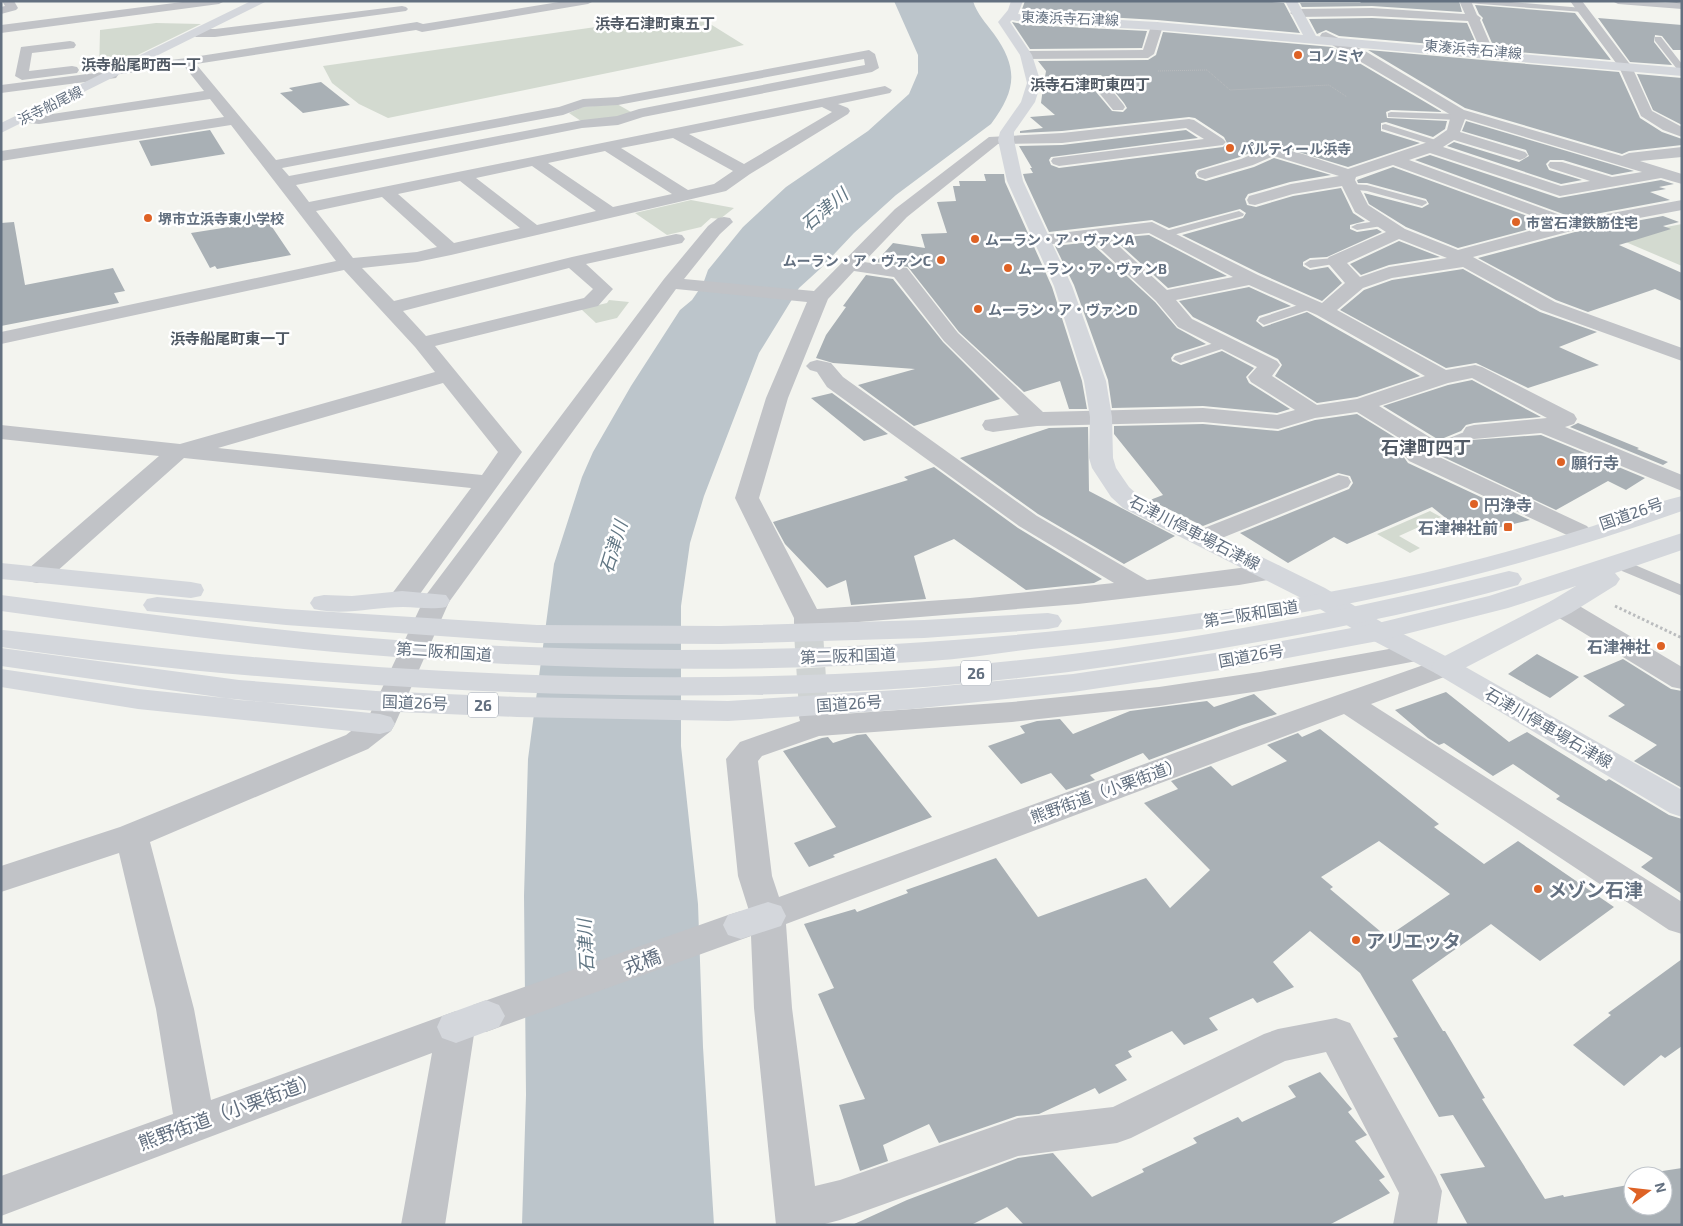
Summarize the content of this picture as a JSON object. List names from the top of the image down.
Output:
{
  "streets": {
    "main road": [
      "東湊浜寺石津線",
      "浜寺船尾線",
      "国道26号",
      "石津川停車場石津線",
      "第二阪和国道",
      "26"
    ],
    "street": ["熊野街道（小栗街道）", "戎橋"]
  },
  "crossings": [
    ["国道26号", "石津川停車場石津線"],
    ["国道26号", "第二阪和国道"],
    ["石津川停車場石津線", "熊野街道（小栗街道）"],
    ["熊野街道（小栗街道）", "戎橋"]
  ],
  "districts": [
    "浜寺石津町東五丁",
    "浜寺船尾町西一丁",
    "浜寺石津町東四丁",
    "浜寺船尾町東一丁",
    "石津町四丁"
  ],
  "water": ["石津川"],
  "places": {
    "other": [
      "コノミヤ",
      "パルティール浜寺",
      "堺市立浜寺東小学校",
      "市営石津鉄筋住宅",
      "ムーラン・ア・ヴァンA",
      "ムーラン・ア・ヴァンC",
      "ムーラン・ア・ヴァンB",
      "ムーラン・ア・ヴァンD",
      "願行寺",
      "円浄寺",
      "石津神社",
      "メゾン石津",
      "アリエッタ"
    ],
    "transit": ["石津神社前"]
  },
  "north": "right"
}
